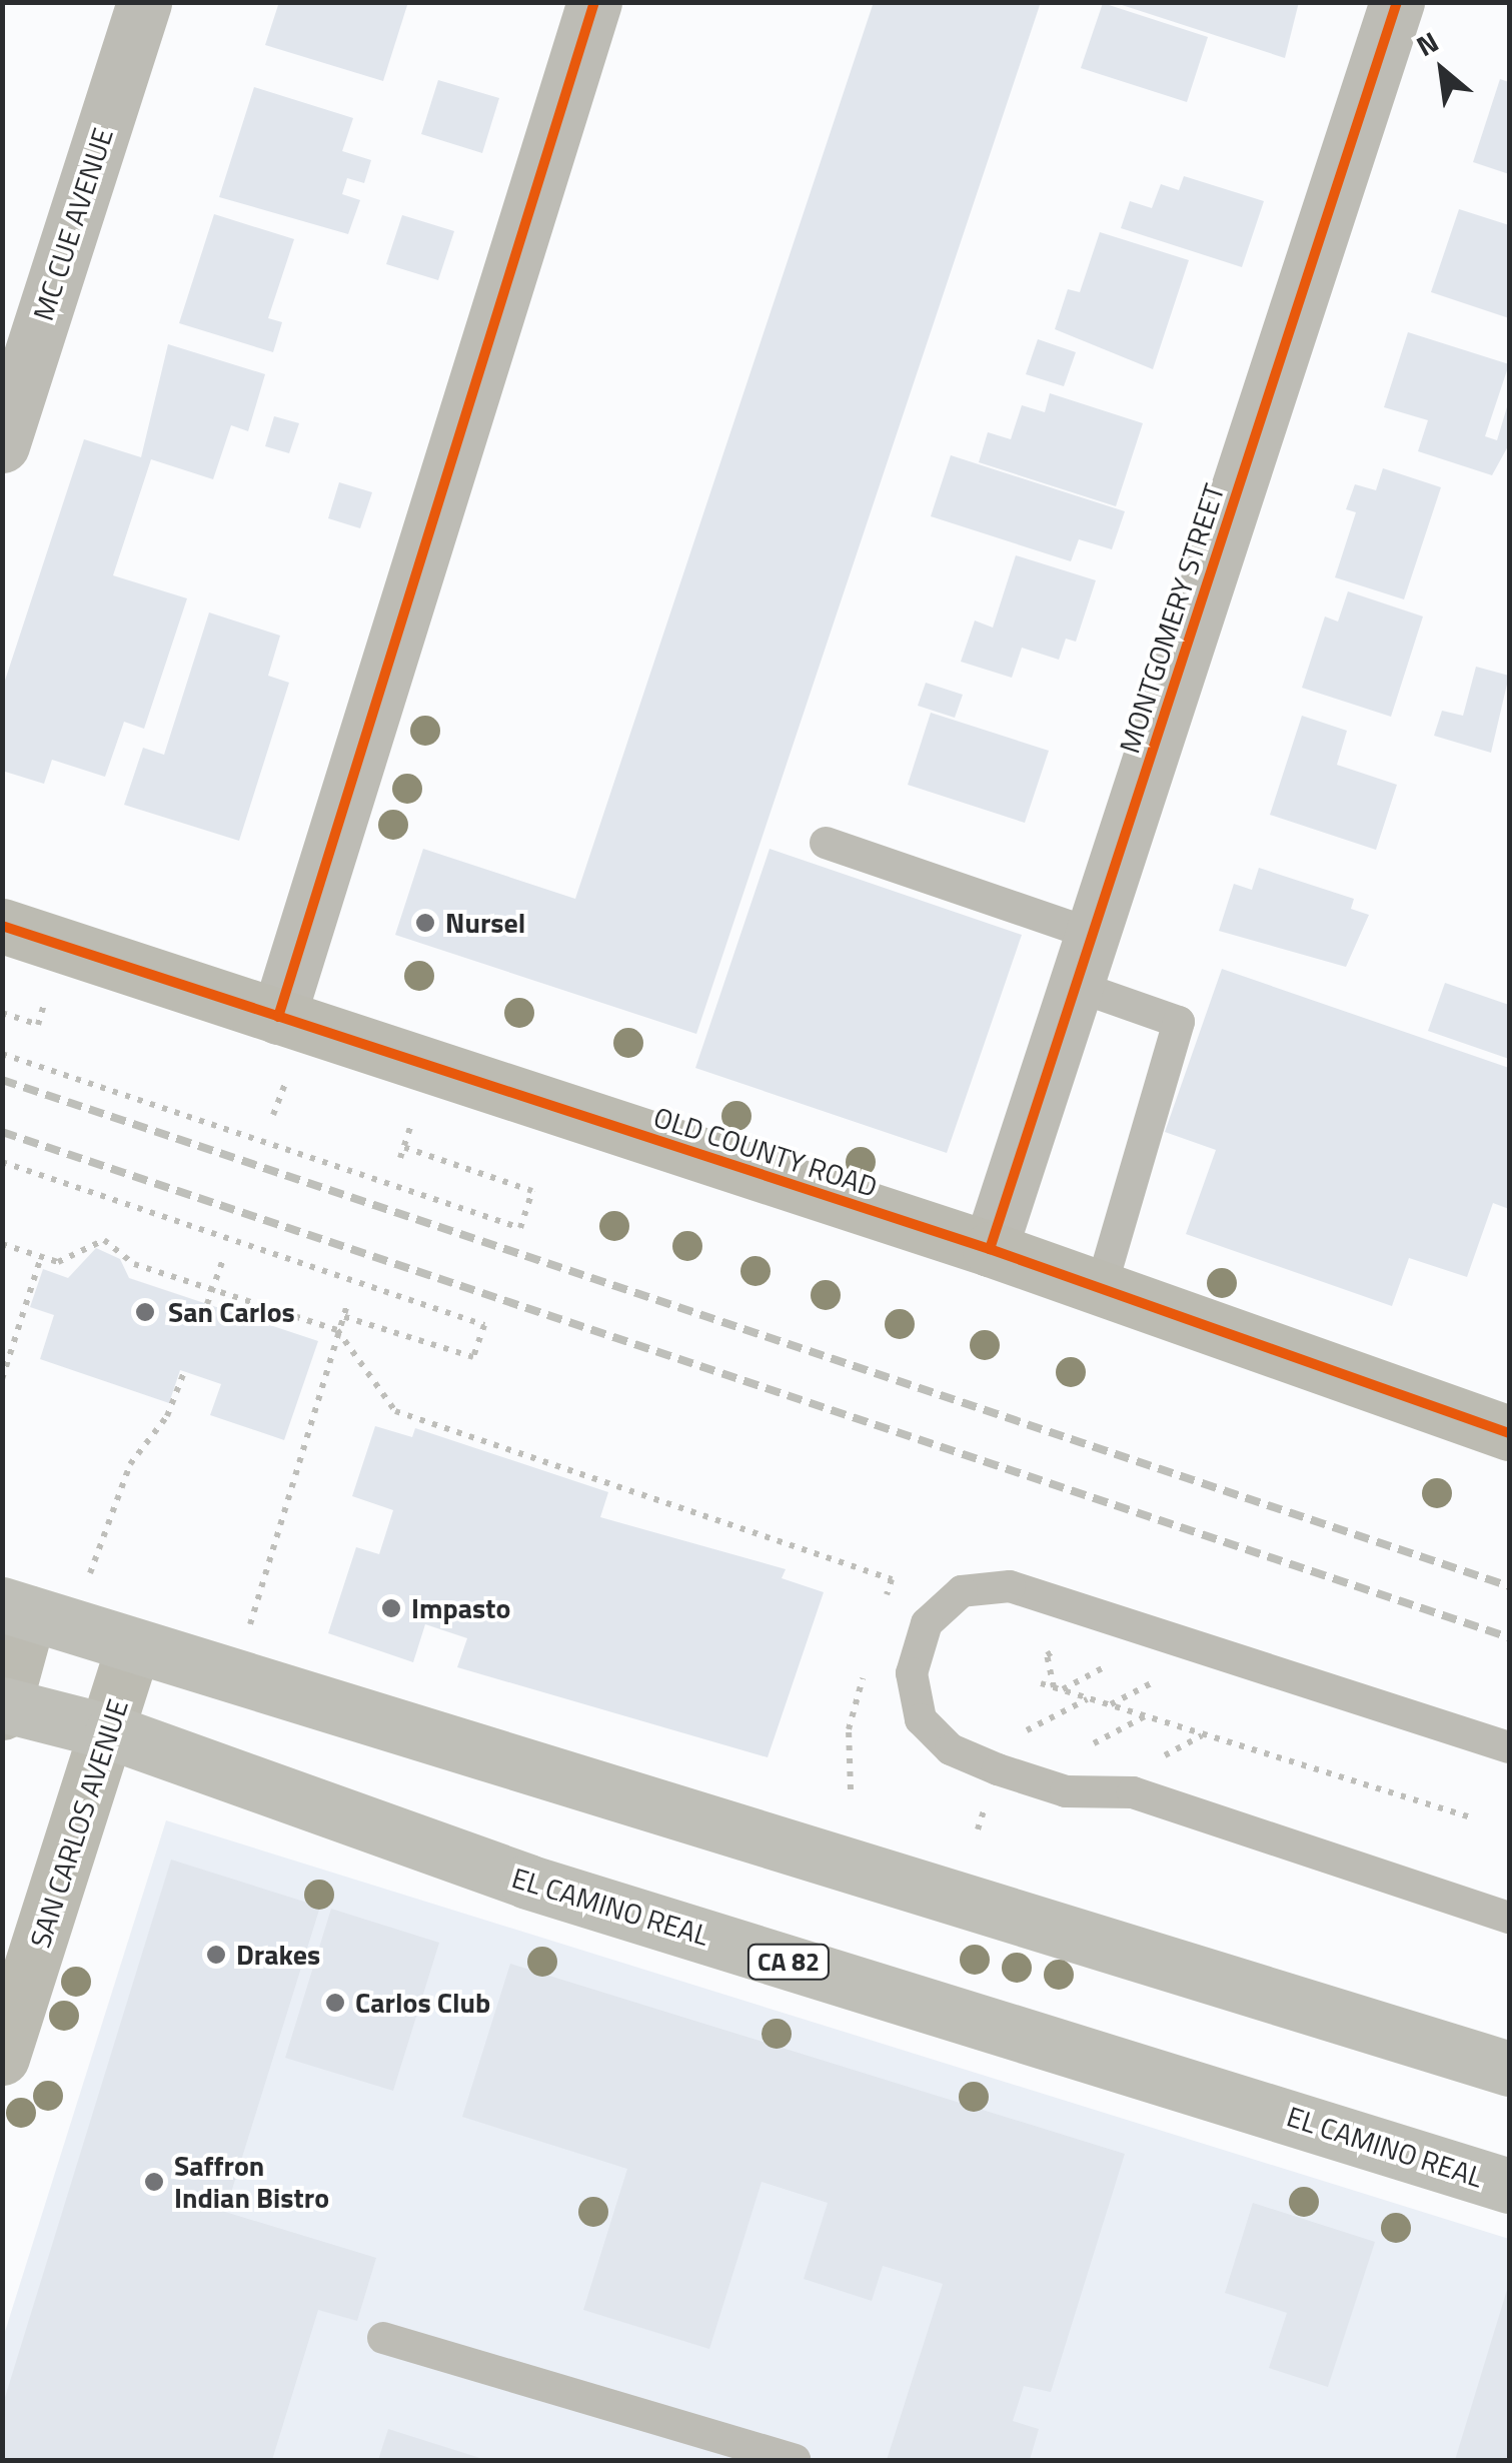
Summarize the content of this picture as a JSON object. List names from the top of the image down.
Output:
{
  "streets": {
    "main road": [
      "OLD COUNTY ROAD",
      "SAN CARLOS AVENUE",
      "EL CAMINO REAL",
      "CA 82"
    ],
    "street": ["MC CUE AVENUE", "MONTGOMERY STREET"]
  },
  "crossings": [
    ["MONTGOMERY STREET", "OLD COUNTY ROAD"],
    ["SAN CARLOS AVENUE", "EL CAMINO REAL"]
  ],
  "places": [
    "Nursel",
    "San Carlos",
    "Impasto",
    "Drakes",
    "Carlos Club",
    "Saffron Indian Bistro"
  ],
  "north": "top left"
}
